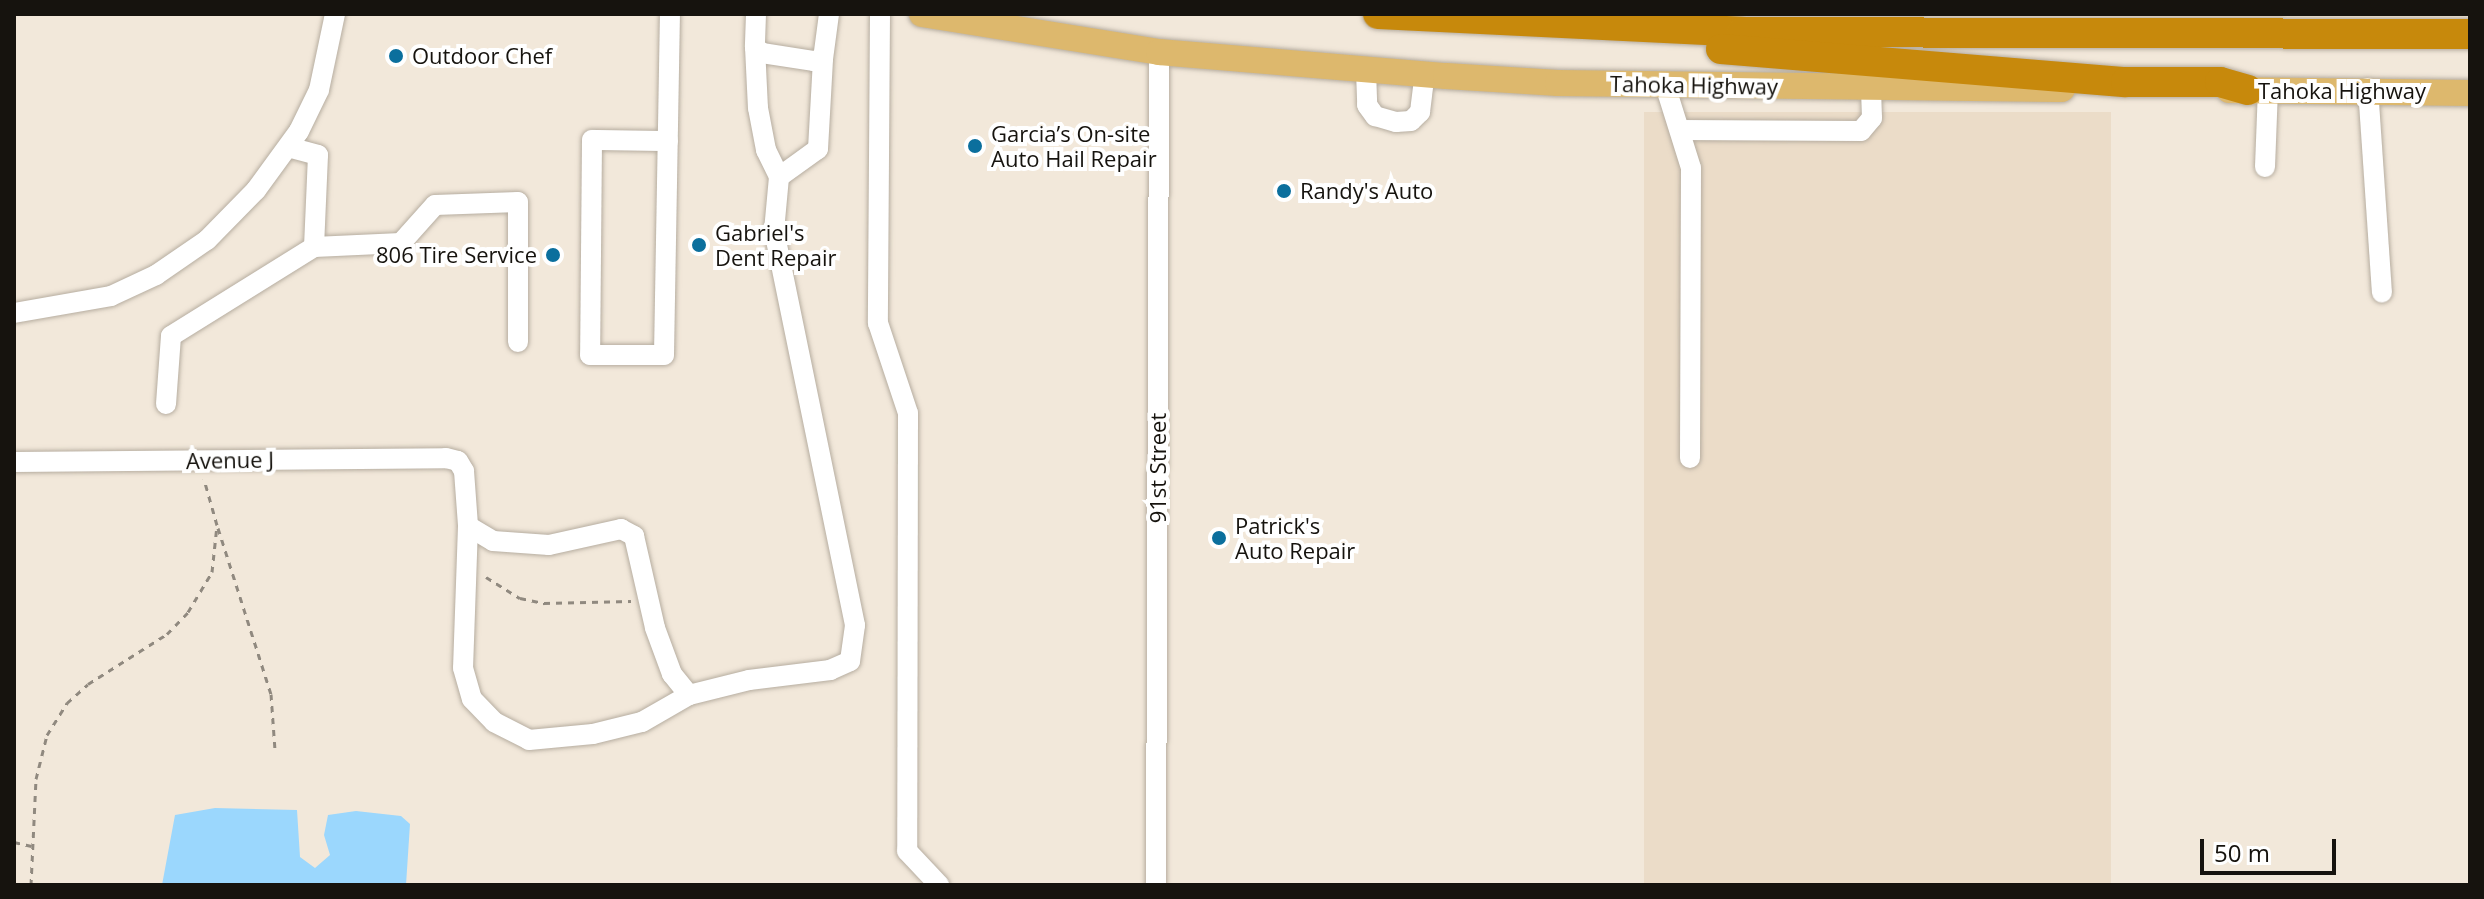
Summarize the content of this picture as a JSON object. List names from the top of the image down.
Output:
{
  "streets": {
    "main road": ["Tahoka Highway"],
    "street": ["Avenue J", "91st Street"]
  },
  "crossings": [
    ["Tahoka Highway", "91st Street"]
  ],
  "places": [
    "Outdoor Chef",
    "Garcia’s On-site Auto Hail Repair",
    "Randy's Auto",
    "Gabriel's Dent Repair",
    "806 Tire Service",
    "Patrick's Auto Repair"
  ],
  "scale_bar": "50 m"
}
